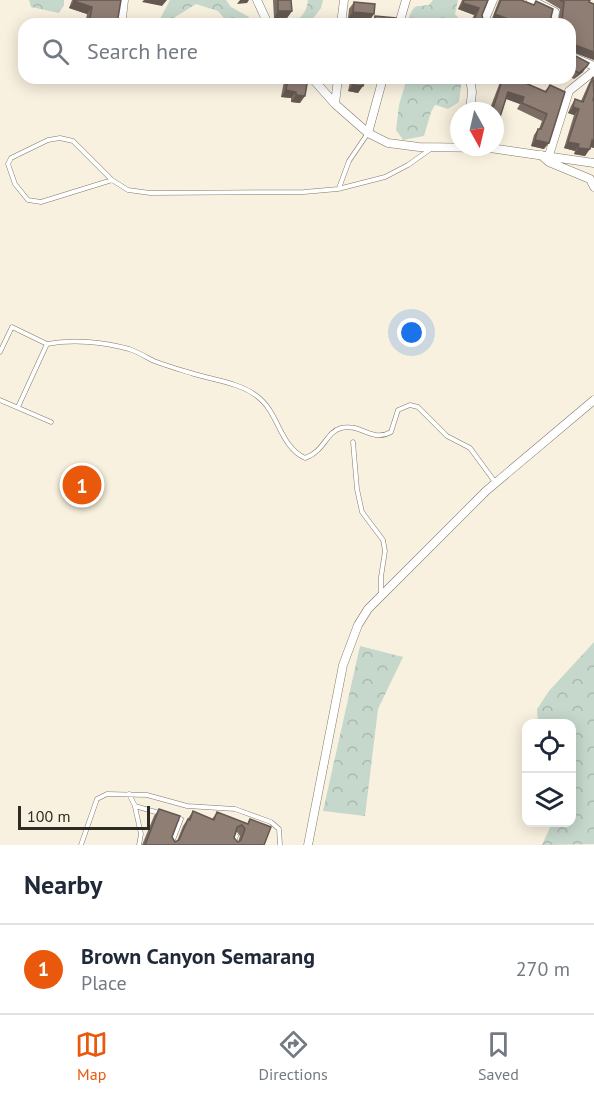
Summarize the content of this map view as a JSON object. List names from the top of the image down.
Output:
{
  "scale_bar": "100 m",
  "north": "bottom",
  "page": {
    "search": "Search here",
    "pins": "1",
    "scale": "100 m",
    "heading": "Nearby",
    "list": [
      {
        "mark": "1",
        "name": "Brown Canyon Semarang",
        "note": "Place",
        "value": "270 m"
      }
    ],
    "nav": ["Map", "Directions", "Saved"]
  }
}
